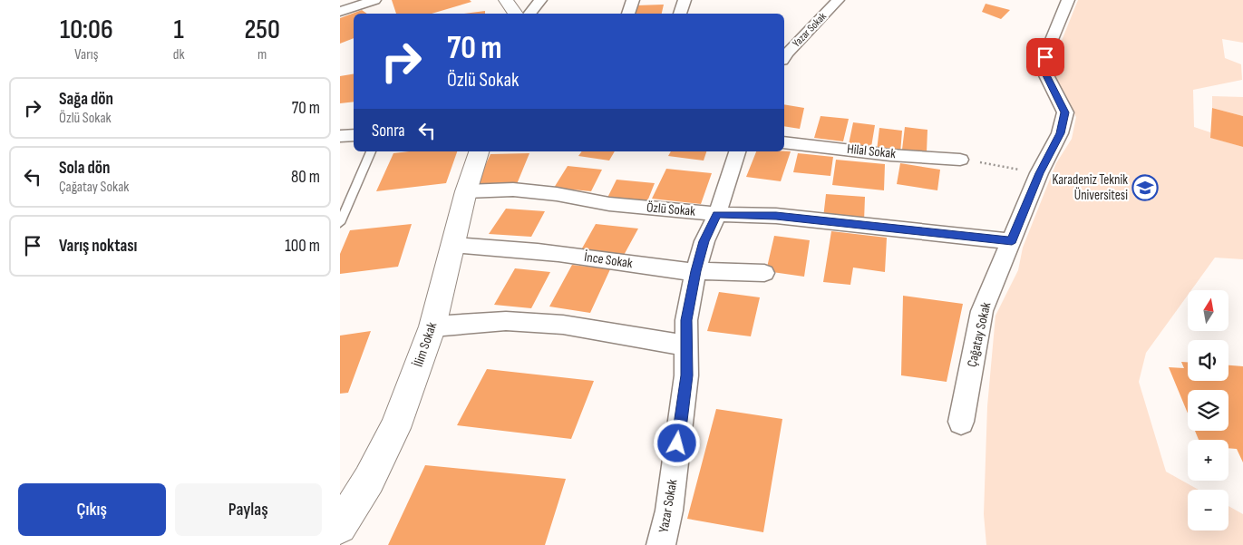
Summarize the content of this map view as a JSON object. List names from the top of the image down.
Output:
{
  "streets": {
    "street": [
      "Yazar Sokak",
      "Hilal Sokak",
      "Özlü Sokak",
      "İnce Sokak",
      "Çağatay Sokak",
      "İlim Sokak"
    ]
  },
  "crossings": [
    ["Yazar Sokak", "Özlü Sokak"],
    ["Yazar Sokak", "İnce Sokak"],
    ["Özlü Sokak", "Çağatay Sokak"],
    ["Özlü Sokak", "İlim Sokak"],
    ["İnce Sokak", "İlim Sokak"]
  ],
  "places": {
    "school or university": ["Karadeniz Teknik Üniversitesi"]
  },
  "north": "top",
  "page": {
    "eta": [
      "10:06",
      "Varış",
      "1",
      "dk",
      "250",
      "m"
    ],
    "turn": ["70 m", "Özlü Sokak"],
    "list": [
      {
        "name": "Sağa dön",
        "note": "Özlü Sokak",
        "value": "70 m"
      },
      {
        "name": "Sola dön",
        "note": "Çağatay Sokak",
        "value": "80 m"
      },
      {
        "name": "Varış noktası",
        "value": "100 m"
      }
    ],
    "then": "Sonra",
    "map_buttons": ["+", "−"],
    "buttons": ["Çıkış", "Paylaş"]
  }
}
